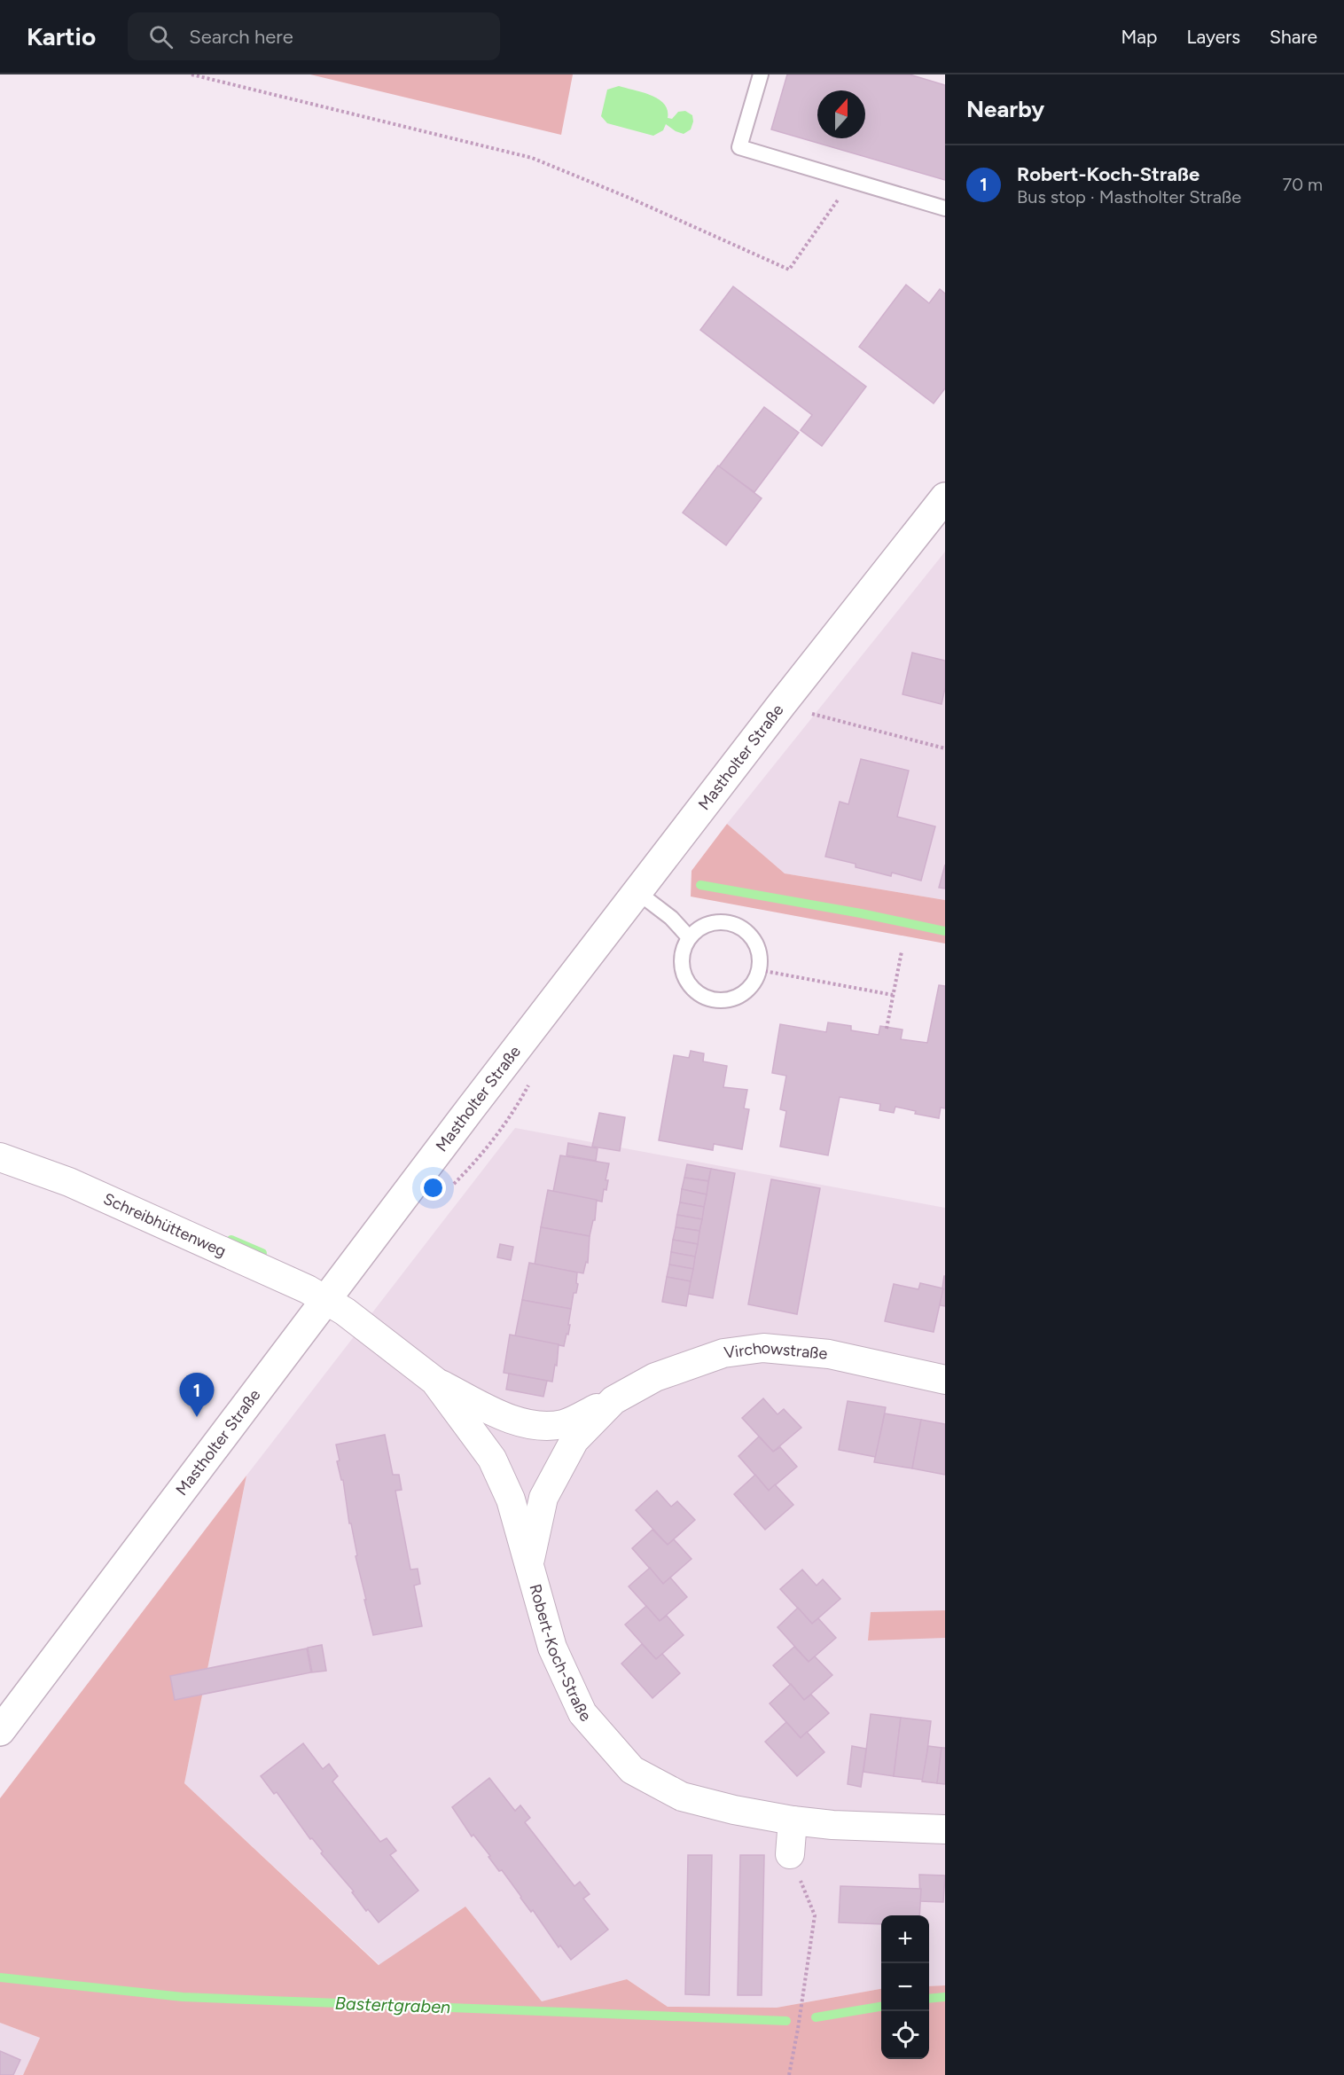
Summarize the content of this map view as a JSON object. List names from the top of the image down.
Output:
{
  "streets": {
    "street": [
      "Mastholter Straße",
      "Schreibhüttenweg",
      "Virchowstraße",
      "Robert-Koch-Straße"
    ]
  },
  "crossings": [
    ["Mastholter Straße", "Schreibhüttenweg"],
    ["Mastholter Straße", "Robert-Koch-Straße"],
    ["Schreibhüttenweg", "Robert-Koch-Straße"],
    ["Virchowstraße", "Robert-Koch-Straße"]
  ],
  "water": ["Bastertgraben"],
  "north": "top",
  "page": {
    "header": "Kartio",
    "search": "Search here",
    "nav": ["Map", "Layers", "Share"],
    "heading": "Nearby",
    "list": [
      {
        "mark": "1",
        "name": "Robert-Koch-Straße",
        "note": "Bus stop · Mastholter Straße",
        "value": "70 m"
      }
    ],
    "pins": "1",
    "map_buttons": ["+", "−"]
  }
}
